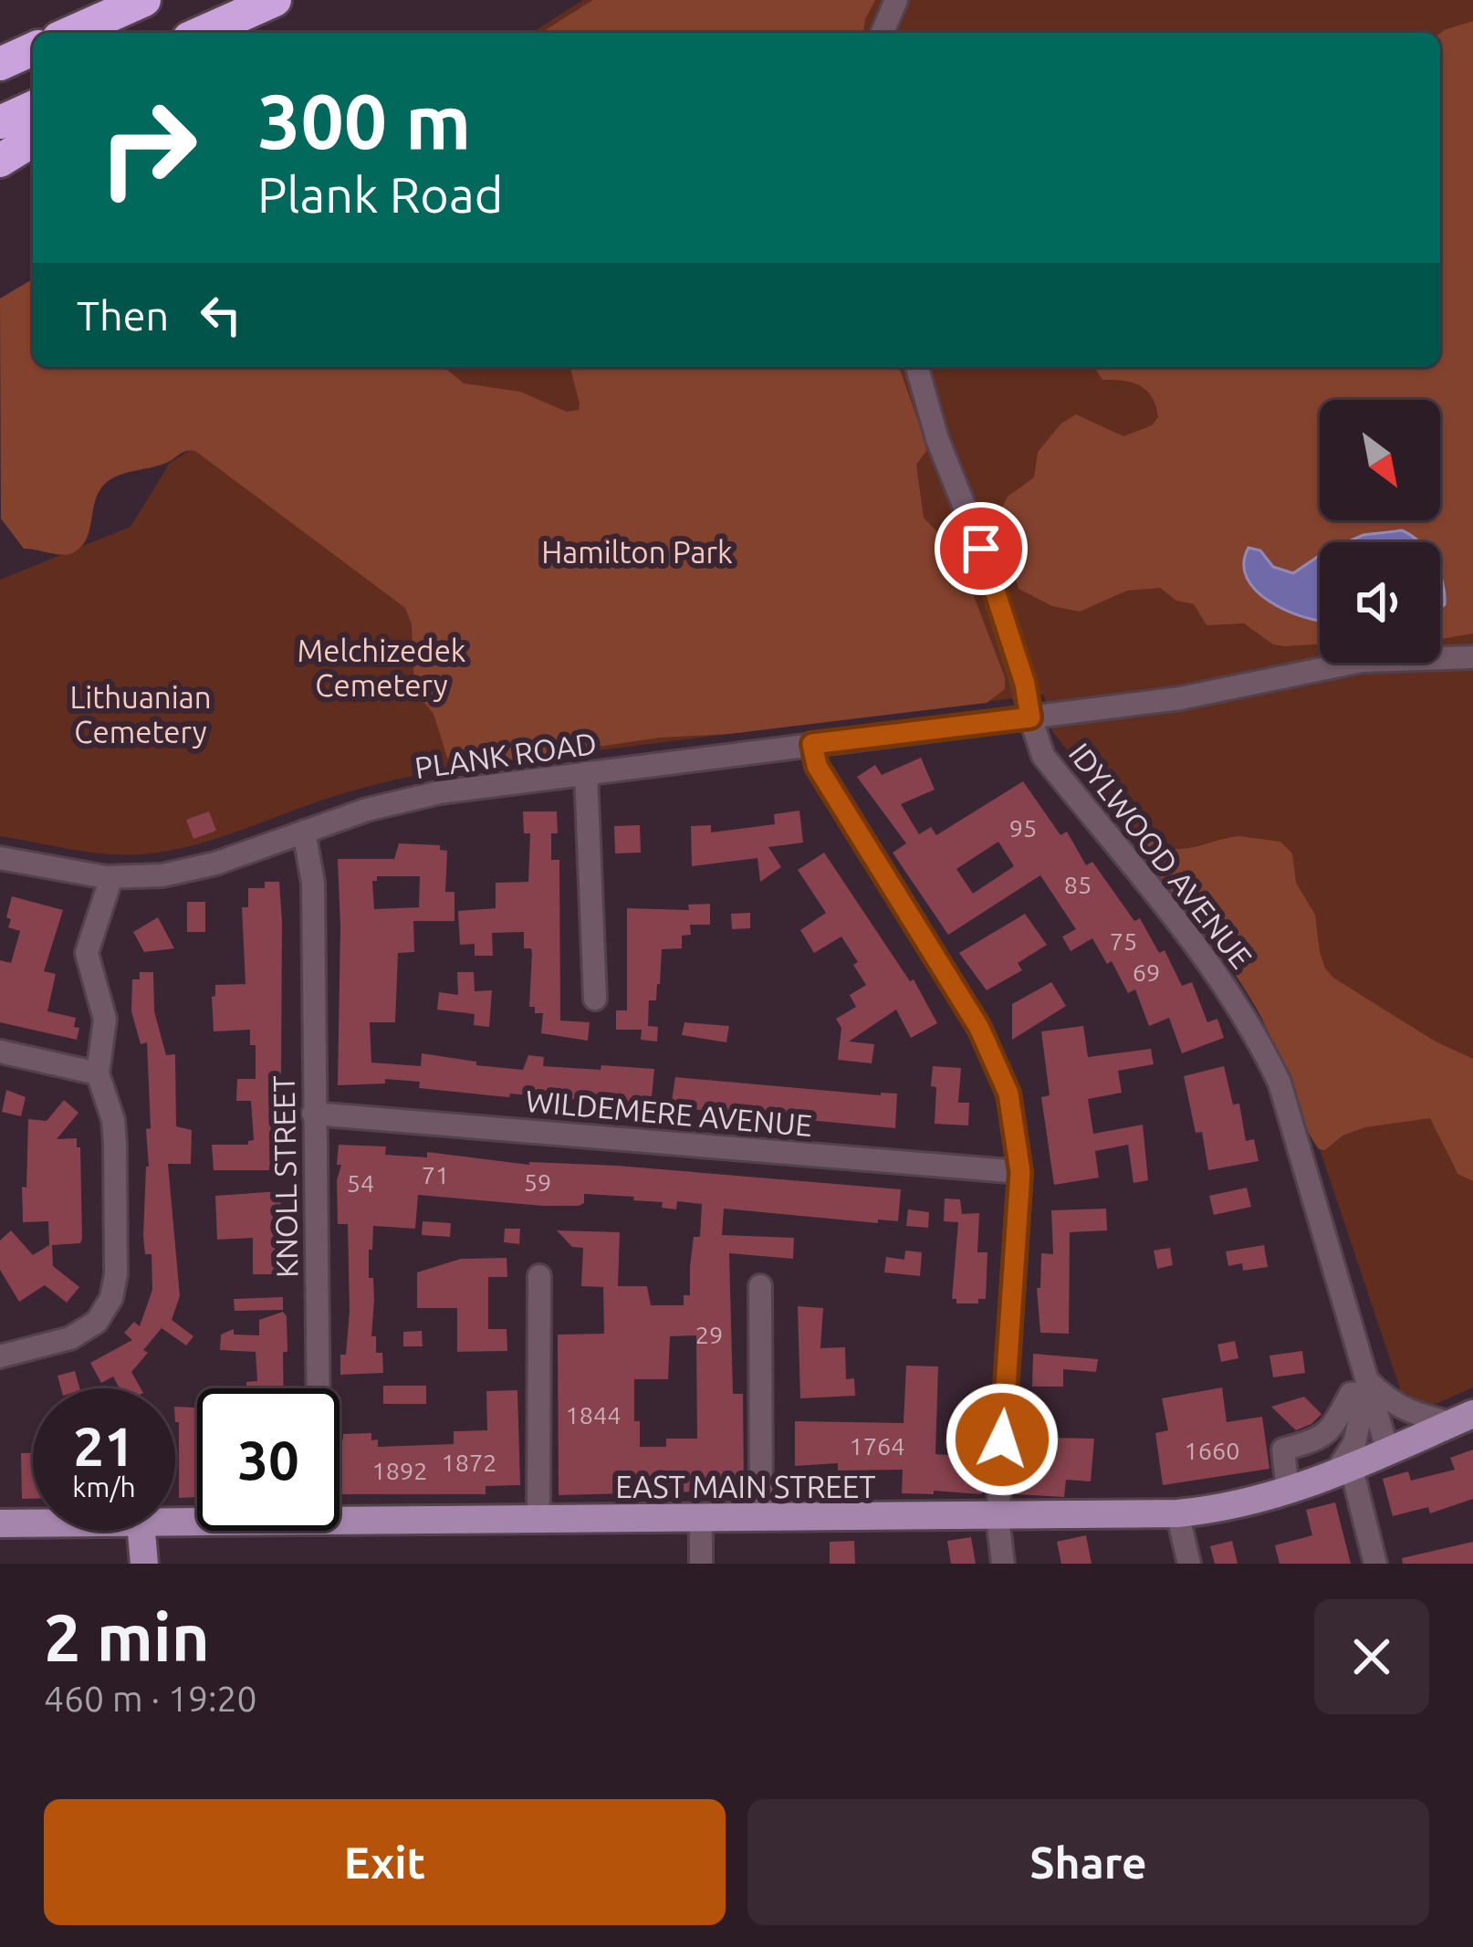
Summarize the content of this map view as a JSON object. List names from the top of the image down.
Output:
{
  "streets": {
    "main road": ["EAST MAIN STREET"],
    "street": [
      "PLANK ROAD",
      "IDYLWOOD AVENUE",
      "WILDEMERE AVENUE",
      "KNOLL STREET"
    ]
  },
  "crossings": [
    ["PLANK ROAD", "IDYLWOOD AVENUE"],
    ["PLANK ROAD", "KNOLL STREET"],
    ["IDYLWOOD AVENUE", "EAST MAIN STREET"],
    ["WILDEMERE AVENUE", "KNOLL STREET"]
  ],
  "parks": ["Hamilton Park", "Melchizedek Cemetery", "Lithuanian Cemetery"],
  "house_numbers": [
    "95",
    "85",
    "75",
    "69",
    "71",
    "59",
    "54",
    "29",
    "1844",
    "1764",
    "1660",
    "1872",
    "1892"
  ],
  "north": "bottom right",
  "page": {
    "turn": ["300 m", "Plank Road"],
    "then": "Then",
    "speed": "21 km/h",
    "limit": "30",
    "heading": ["2 min", "460 m · 19:20"],
    "buttons": ["Exit", "Share"]
  }
}
